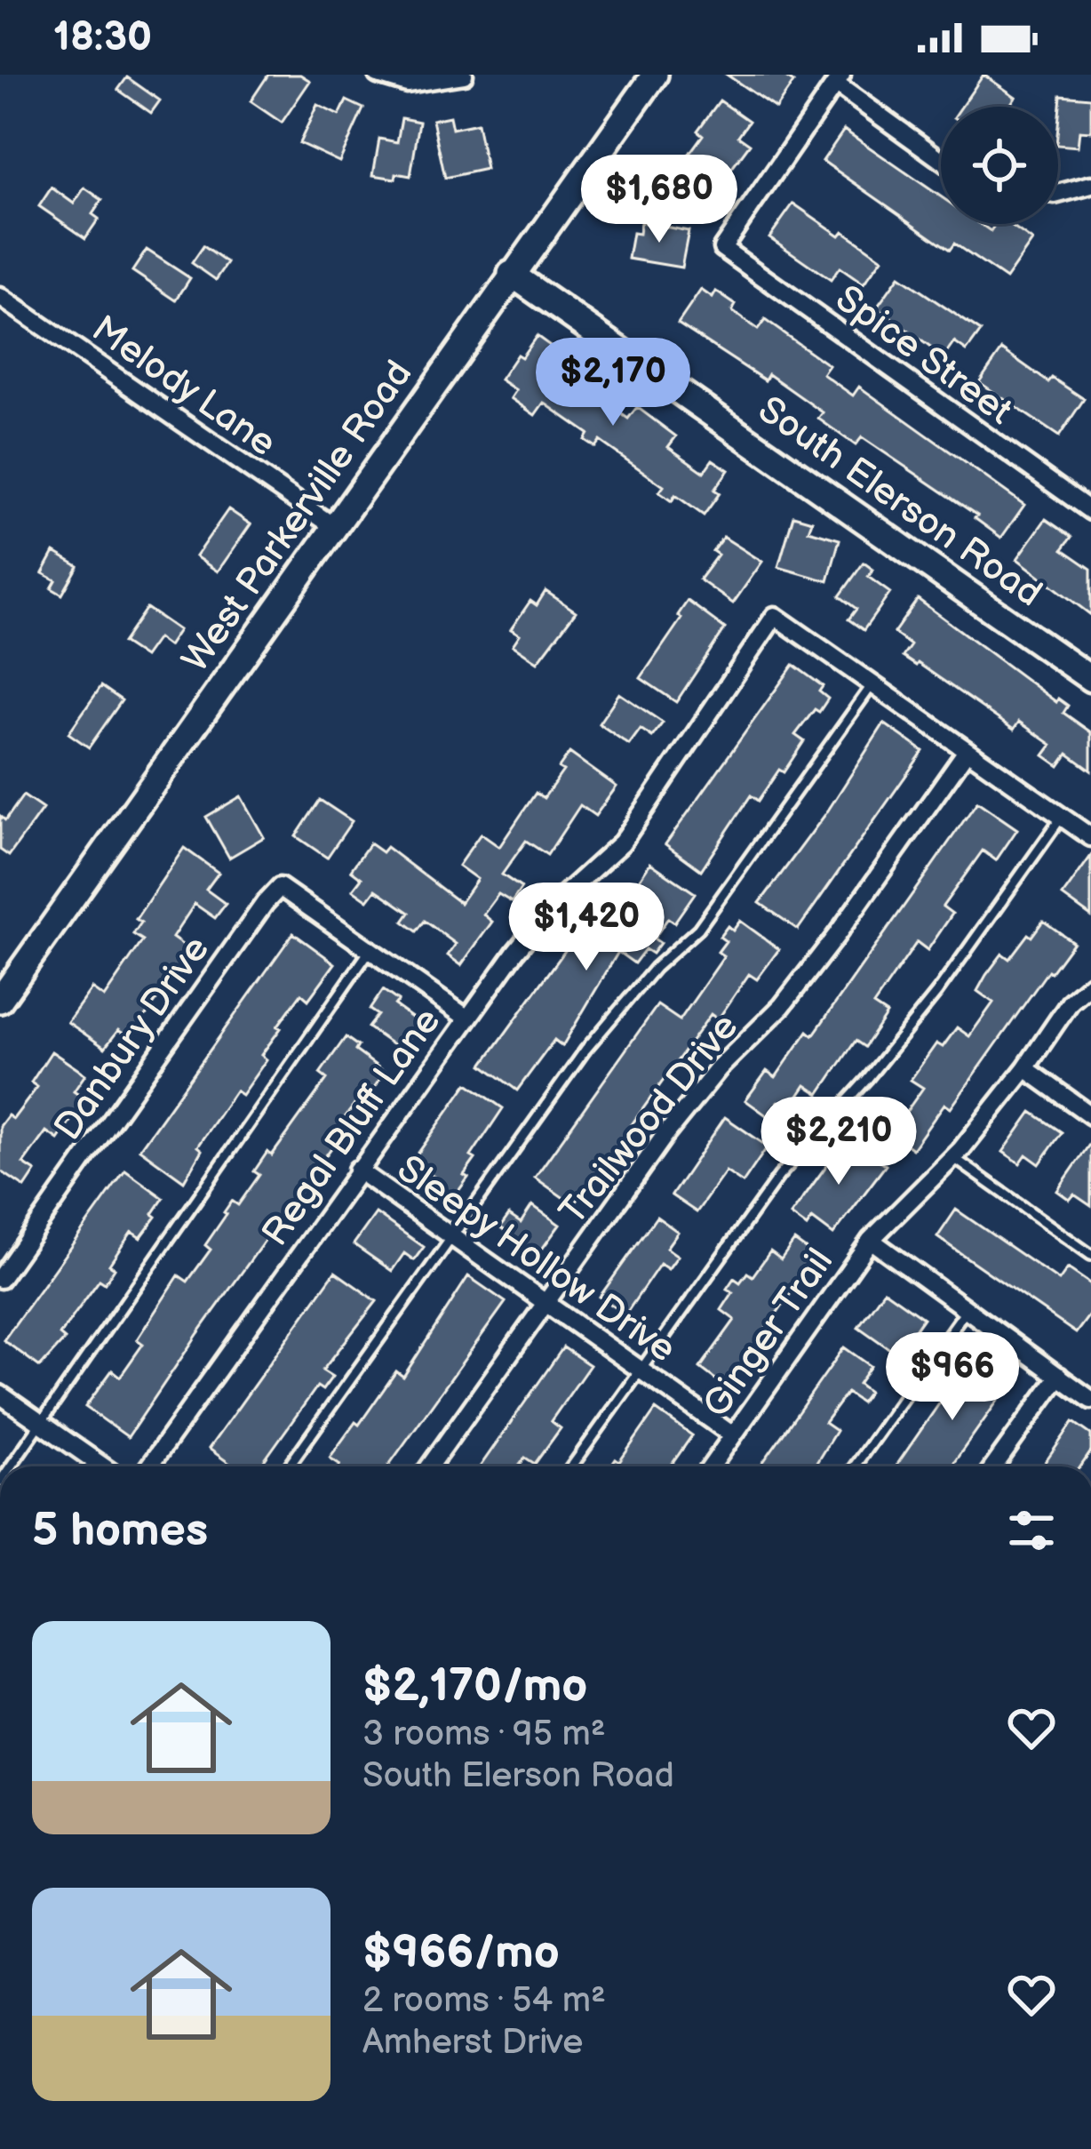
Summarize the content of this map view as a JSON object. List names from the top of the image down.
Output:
{
  "streets": {
    "main road": ["South Elerson Road", "West Parkerville Road"],
    "street": [
      "Spice Street",
      "Melody Lane",
      "Danbury Drive",
      "Trailwood Drive",
      "Regal Bluff Lane",
      "Sleepy Hollow Drive",
      "Ginger Trail"
    ]
  },
  "crossings": [
    ["Melody Lane", "West Parkerville Road"],
    ["South Elerson Road", "West Parkerville Road"],
    ["Trailwood Drive", "Sleepy Hollow Drive"],
    ["Regal Bluff Lane", "Sleepy Hollow Drive"],
    ["Sleepy Hollow Drive", "Ginger Trail"]
  ],
  "page": {
    "status": "18:30",
    "price": [
      "$1,680",
      "$2,170",
      "$1,420",
      "$2,210",
      "$966"
    ],
    "heading": "5 homes",
    "list": [
      {
        "name": "$2,170/mo",
        "note": "3 rooms · 95 m² · South Elerson Road"
      },
      {
        "name": "$966/mo",
        "note": "2 rooms · 54 m² · Amherst Drive"
      }
    ]
  }
}
